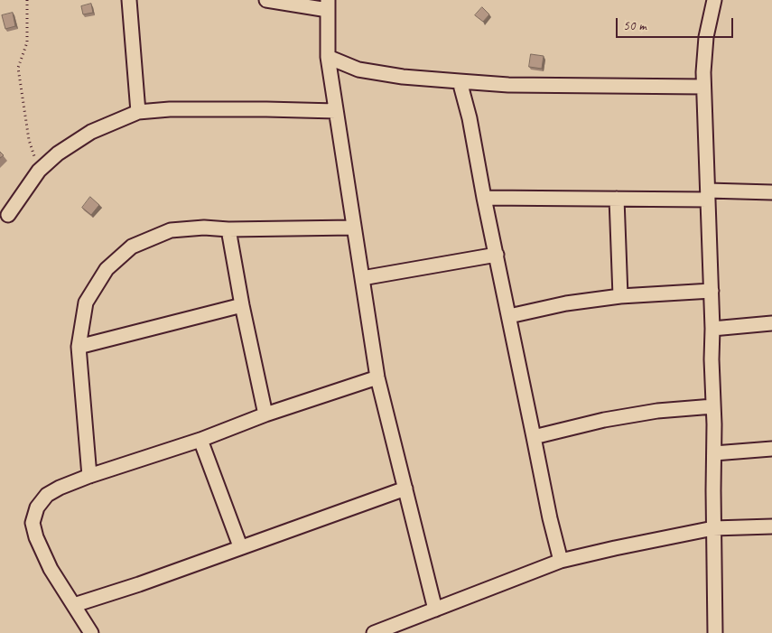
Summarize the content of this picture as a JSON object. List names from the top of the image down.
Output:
{
  "scale_bar": "50 m"
}
